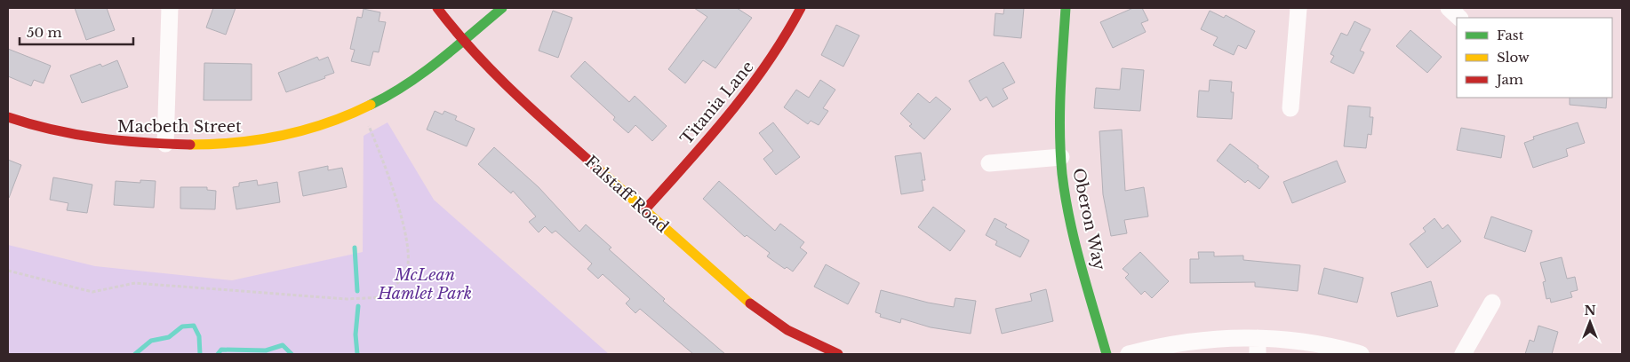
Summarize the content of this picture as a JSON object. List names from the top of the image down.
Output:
{
  "streets": {
    "street": [
      "Titania Lane",
      "Macbeth Street",
      "Falstaff Road",
      "Oberon Way"
    ]
  },
  "crossings": [
    ["Titania Lane", "Falstaff Road"],
    ["Macbeth Street", "Falstaff Road"]
  ],
  "parks": ["McLean Hamlet Park"],
  "legend": ["Fast", "Slow", "Jam"],
  "scale_bar": "50 m",
  "north": "top"
}
